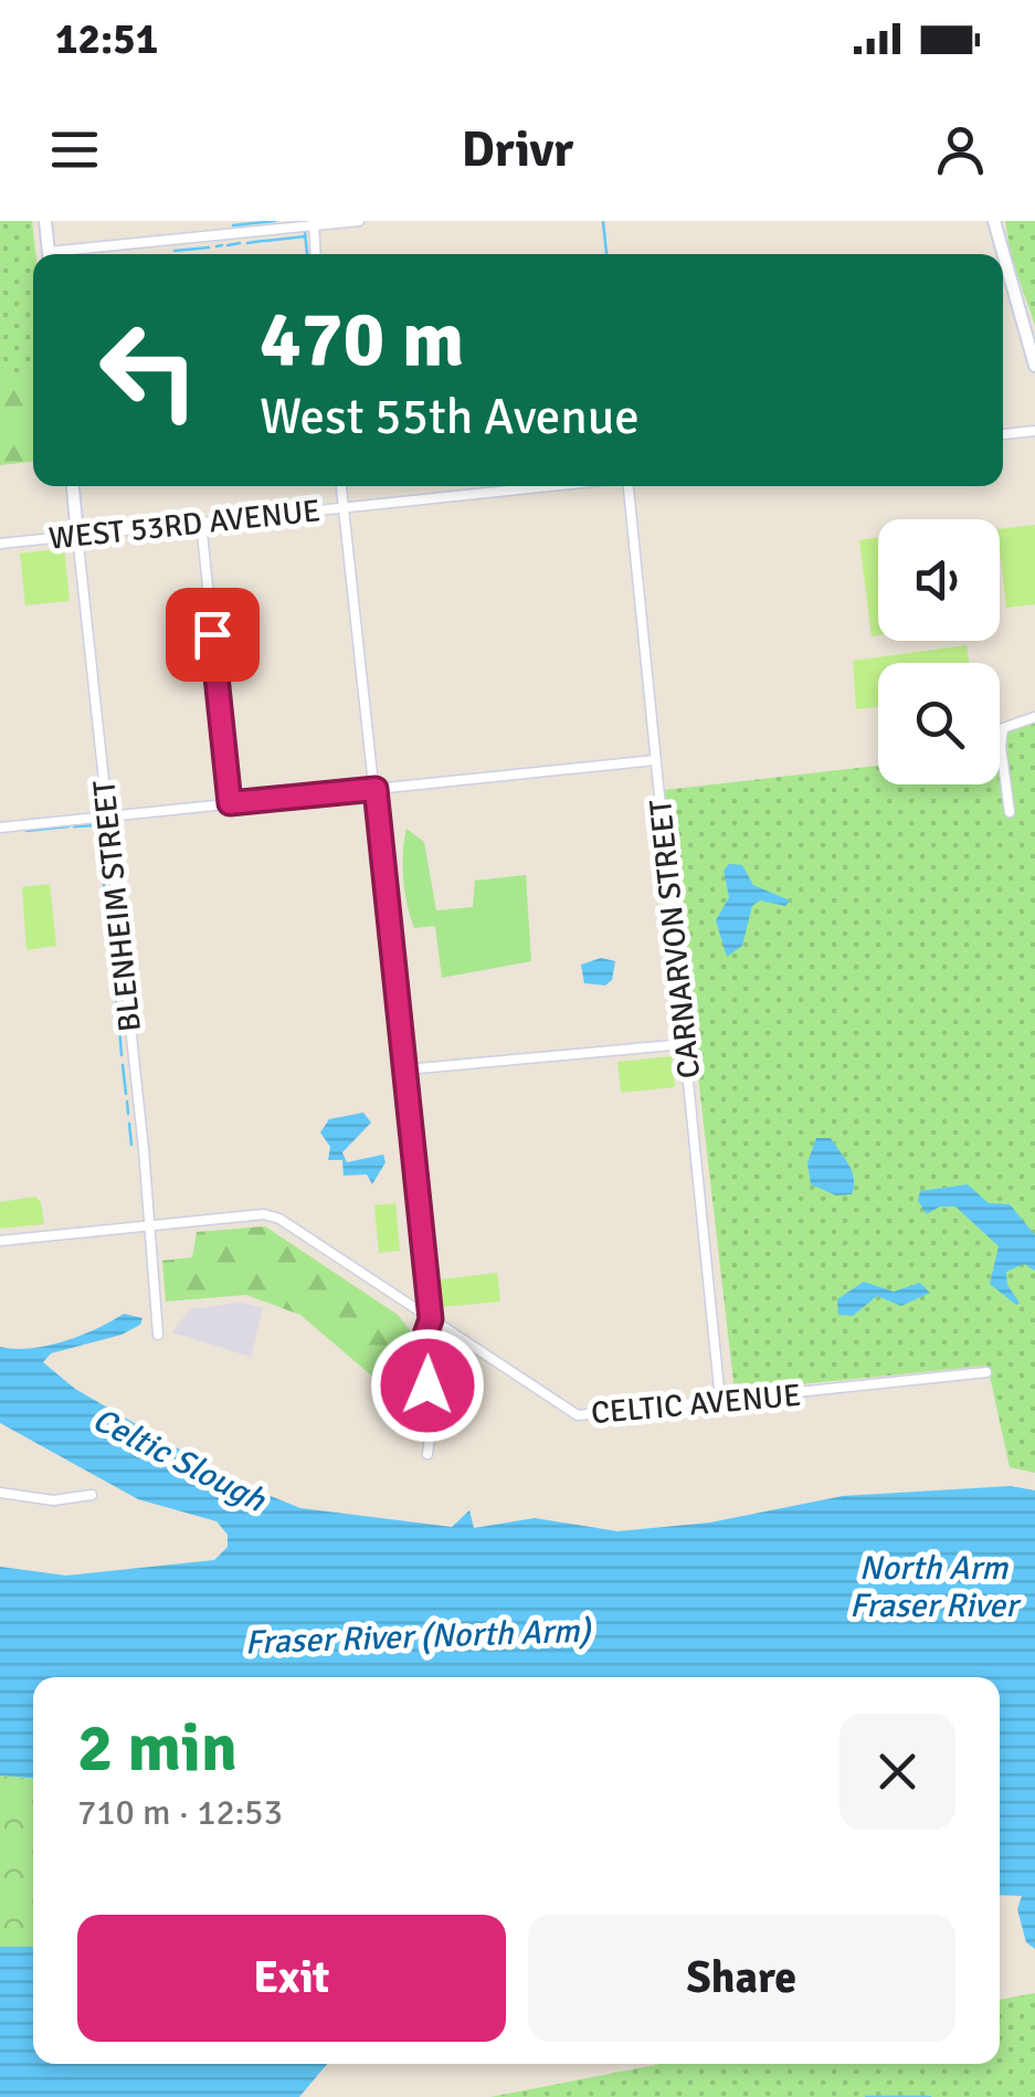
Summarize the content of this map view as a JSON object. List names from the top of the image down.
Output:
{
  "streets": {
    "street": [
      "WEST 53RD AVENUE",
      "BLENHEIM STREET",
      "CARNARVON STREET",
      "CELTIC AVENUE"
    ]
  },
  "crossings": [
    ["WEST 53RD AVENUE", "BLENHEIM STREET"],
    ["BLENHEIM STREET", "CELTIC AVENUE"],
    ["CARNARVON STREET", "CELTIC AVENUE"]
  ],
  "water": ["Celtic Slough", "North Arm Fraser River", "Fraser River (North Arm)"],
  "page": {
    "status": "12:51",
    "header": "Drivr",
    "turn": ["470 m", "West 55th Avenue"],
    "heading": ["2 min", "710 m · 12:53"],
    "buttons": ["Exit", "Share"]
  }
}
